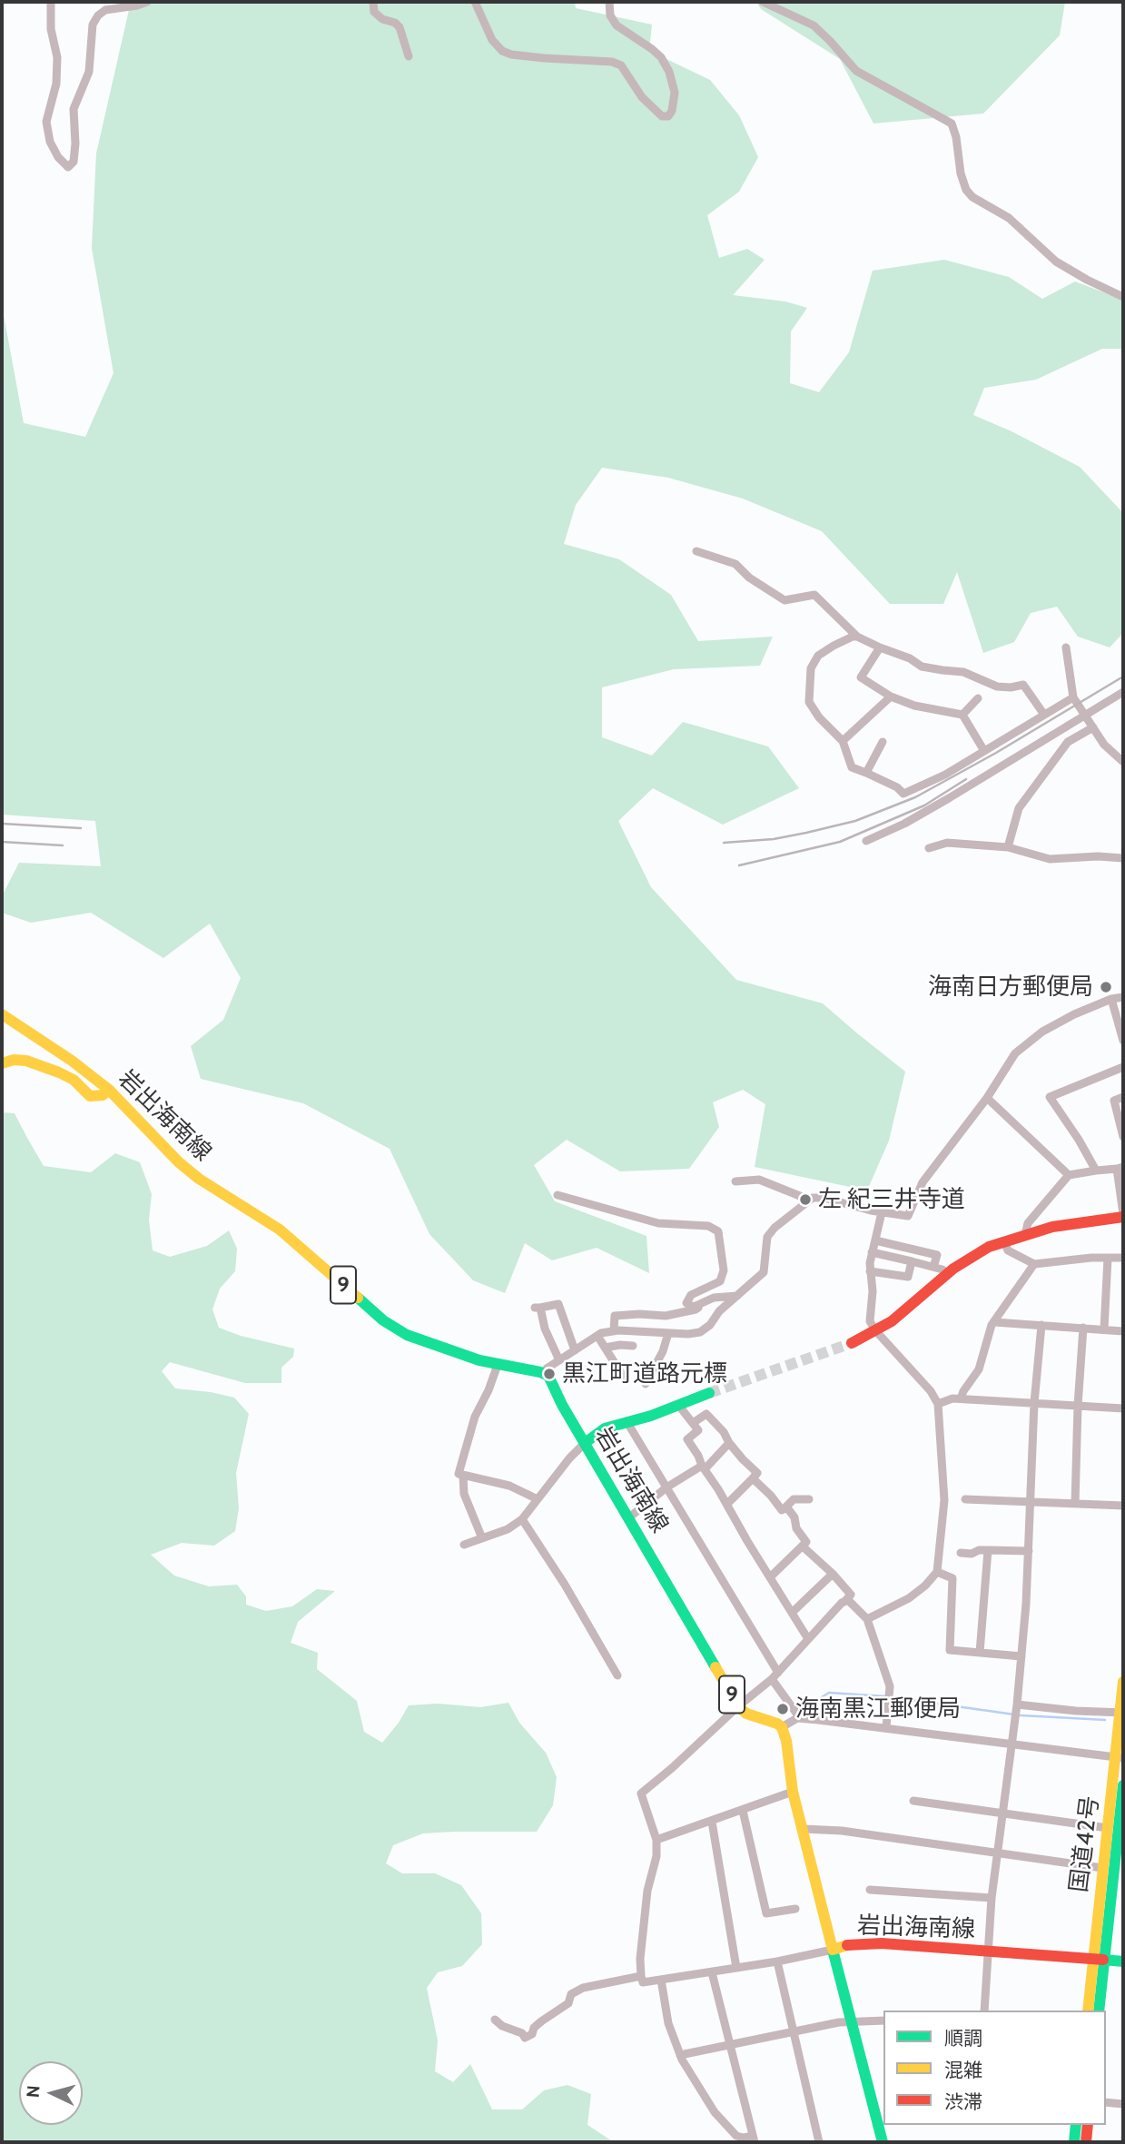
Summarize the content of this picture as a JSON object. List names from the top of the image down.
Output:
{
  "streets": {
    "main road": ["岩出海南線", "9", "国道42号"]
  },
  "crossings": [
    ["岩出海南線", "9"],
    ["岩出海南線", "国道42号"]
  ],
  "places": [
    "海南日方郵便局",
    "左 紀三井寺道",
    "黒江町道路元標",
    "海南黒江郵便局"
  ],
  "legend": ["順調", "混雑", "渋滞"],
  "north": "left"
}
